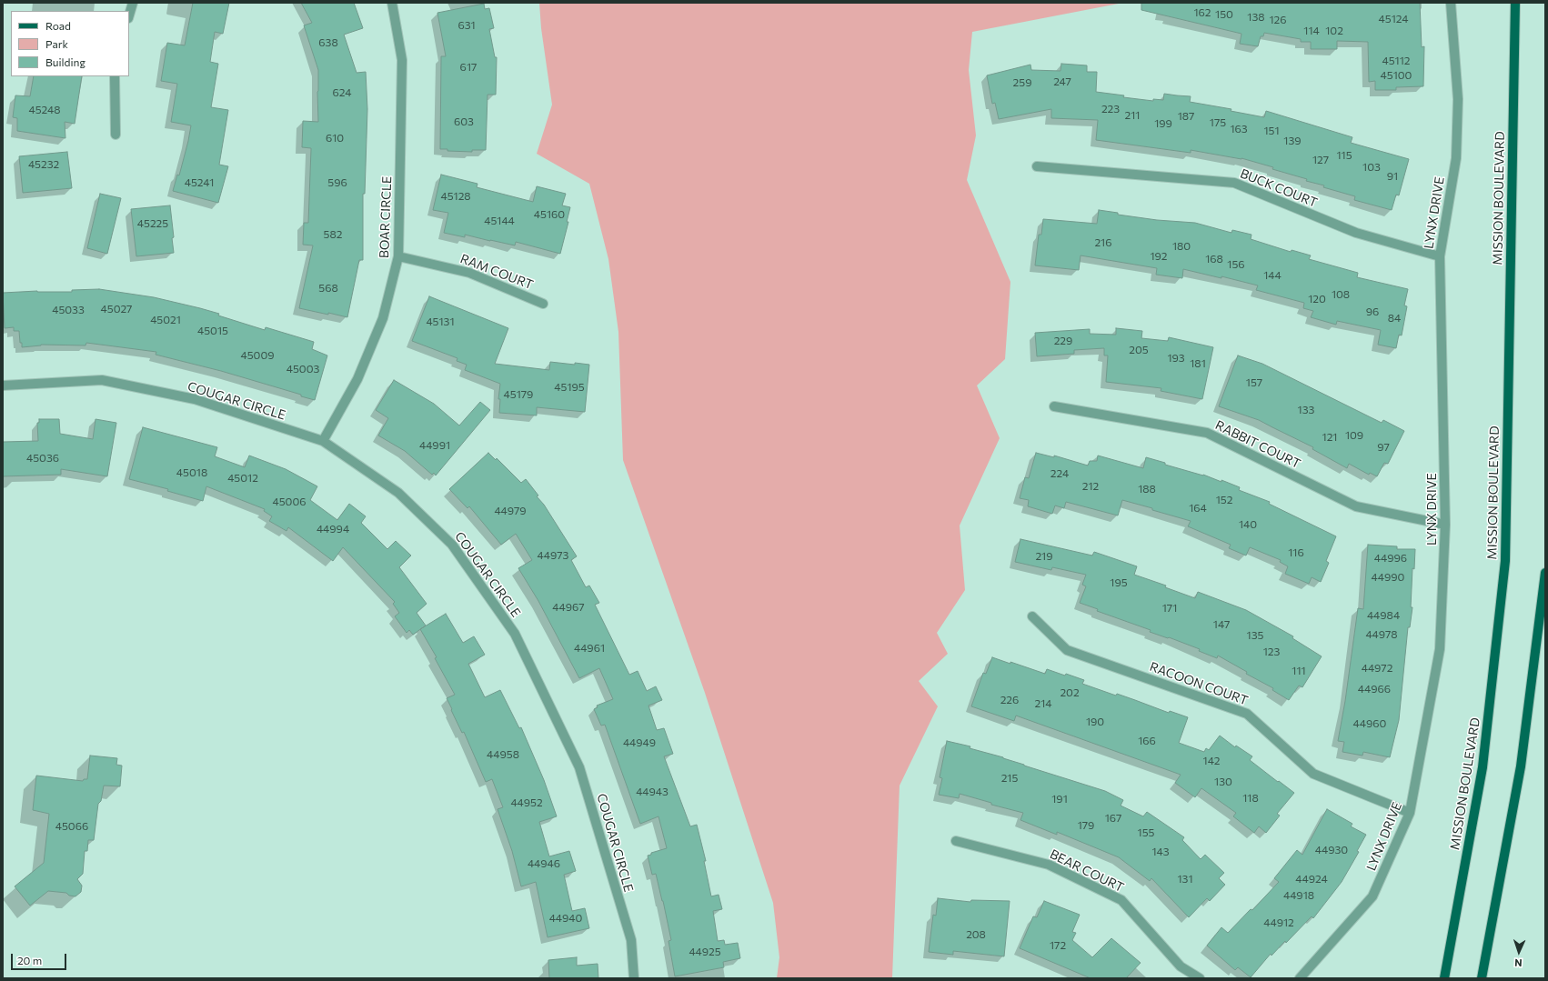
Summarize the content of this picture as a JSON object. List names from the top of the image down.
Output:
{
  "streets": {
    "main road": ["MISSION BOULEVARD"],
    "street": [
      "BUCK COURT",
      "LYNX DRIVE",
      "BOAR CIRCLE",
      "RAM COURT",
      "COUGAR CIRCLE",
      "RABBIT COURT",
      "RACOON COURT",
      "BEAR COURT"
    ]
  },
  "crossings": [
    ["BUCK COURT", "LYNX DRIVE"],
    ["LYNX DRIVE", "RABBIT COURT"],
    ["LYNX DRIVE", "RACOON COURT"],
    ["BOAR CIRCLE", "RAM COURT"],
    ["BOAR CIRCLE", "COUGAR CIRCLE"]
  ],
  "house_numbers": [
    "162",
    "150",
    "138",
    "45124",
    "126",
    "631",
    "114",
    "102",
    "638",
    "45112",
    "617",
    "45100",
    "247",
    "259",
    "624",
    "223",
    "45248",
    "211",
    "187",
    "603",
    "175",
    "199",
    "163",
    "151",
    "610",
    "139",
    "115",
    "127",
    "45232",
    "103",
    "91",
    "45241",
    "596",
    "45128",
    "45160",
    "45144",
    "45225",
    "582",
    "216",
    "180",
    "192",
    "168",
    "156",
    "144",
    "568",
    "108",
    "120",
    "45027",
    "45033",
    "96",
    "84",
    "45021",
    "45131",
    "45015",
    "229",
    "205",
    "45009",
    "193",
    "181",
    "45003",
    "157",
    "45195",
    "45179",
    "133",
    "109",
    "121",
    "44991",
    "97",
    "45036",
    "45018",
    "224",
    "45012",
    "212",
    "188",
    "152",
    "45006",
    "164",
    "44979",
    "140",
    "44994",
    "116",
    "44973",
    "219",
    "44996",
    "44990",
    "195",
    "44967",
    "171",
    "44984",
    "147",
    "44978",
    "135",
    "44961",
    "123",
    "44972",
    "111",
    "44966",
    "202",
    "226",
    "214",
    "190",
    "44960",
    "166",
    "44949",
    "44958",
    "142",
    "215",
    "130",
    "44943",
    "118",
    "191",
    "44952",
    "167",
    "179",
    "45066",
    "155",
    "44930",
    "143",
    "44946",
    "131",
    "44924",
    "44918",
    "44940",
    "44912",
    "208",
    "172",
    "44925"
  ],
  "legend": ["Road", "Park", "Building"],
  "scale_bar": "20 m",
  "north": "bottom"
}
